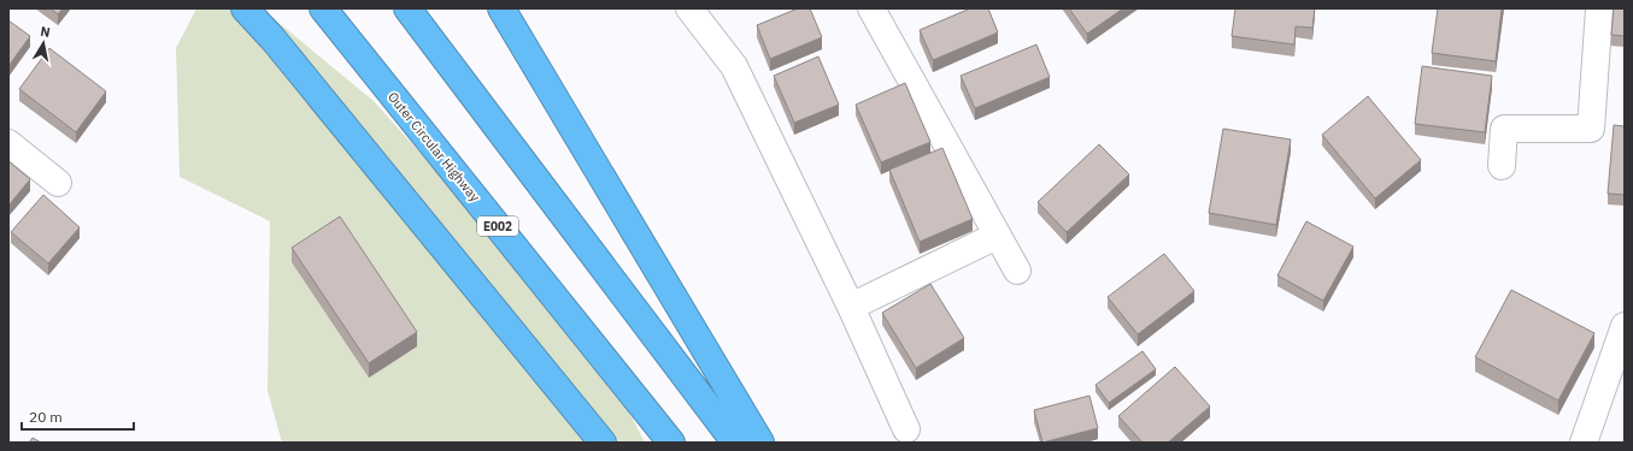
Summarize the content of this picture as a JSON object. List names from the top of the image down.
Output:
{
  "streets": {
    "highway": ["Outer Circular Highway", "E002"]
  },
  "scale_bar": "20 m",
  "north": "top"
}
